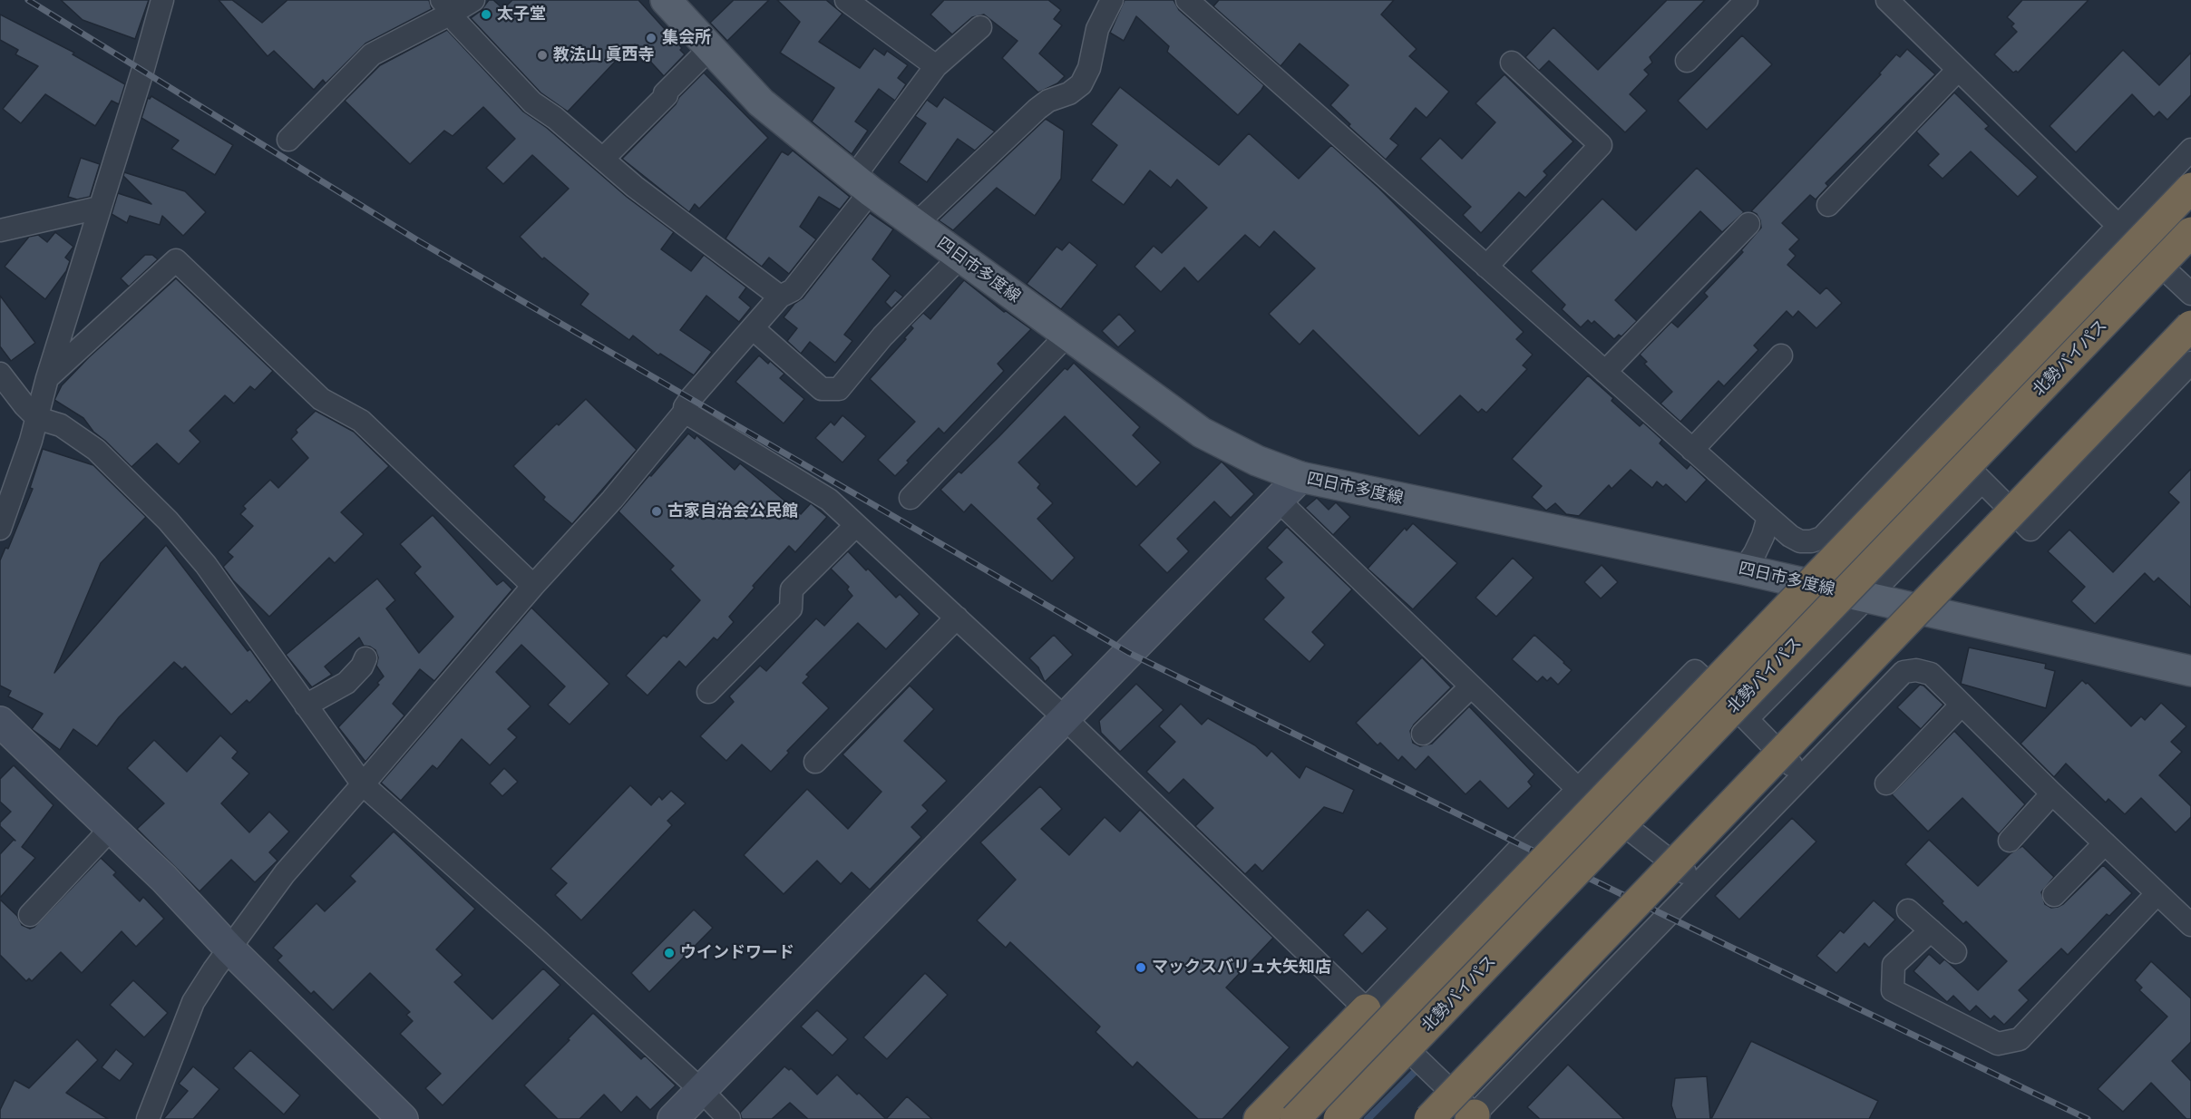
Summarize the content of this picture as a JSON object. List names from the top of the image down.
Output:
{
  "streets": {
    "highway": ["北勢バイパス"],
    "main road": ["四日市多度線"]
  },
  "places": [
    "太子堂",
    "集会所",
    "教法山 眞西寺",
    "古家自治会公民館",
    "ウインドワード",
    "マックスバリュ大矢知店"
  ]
}
